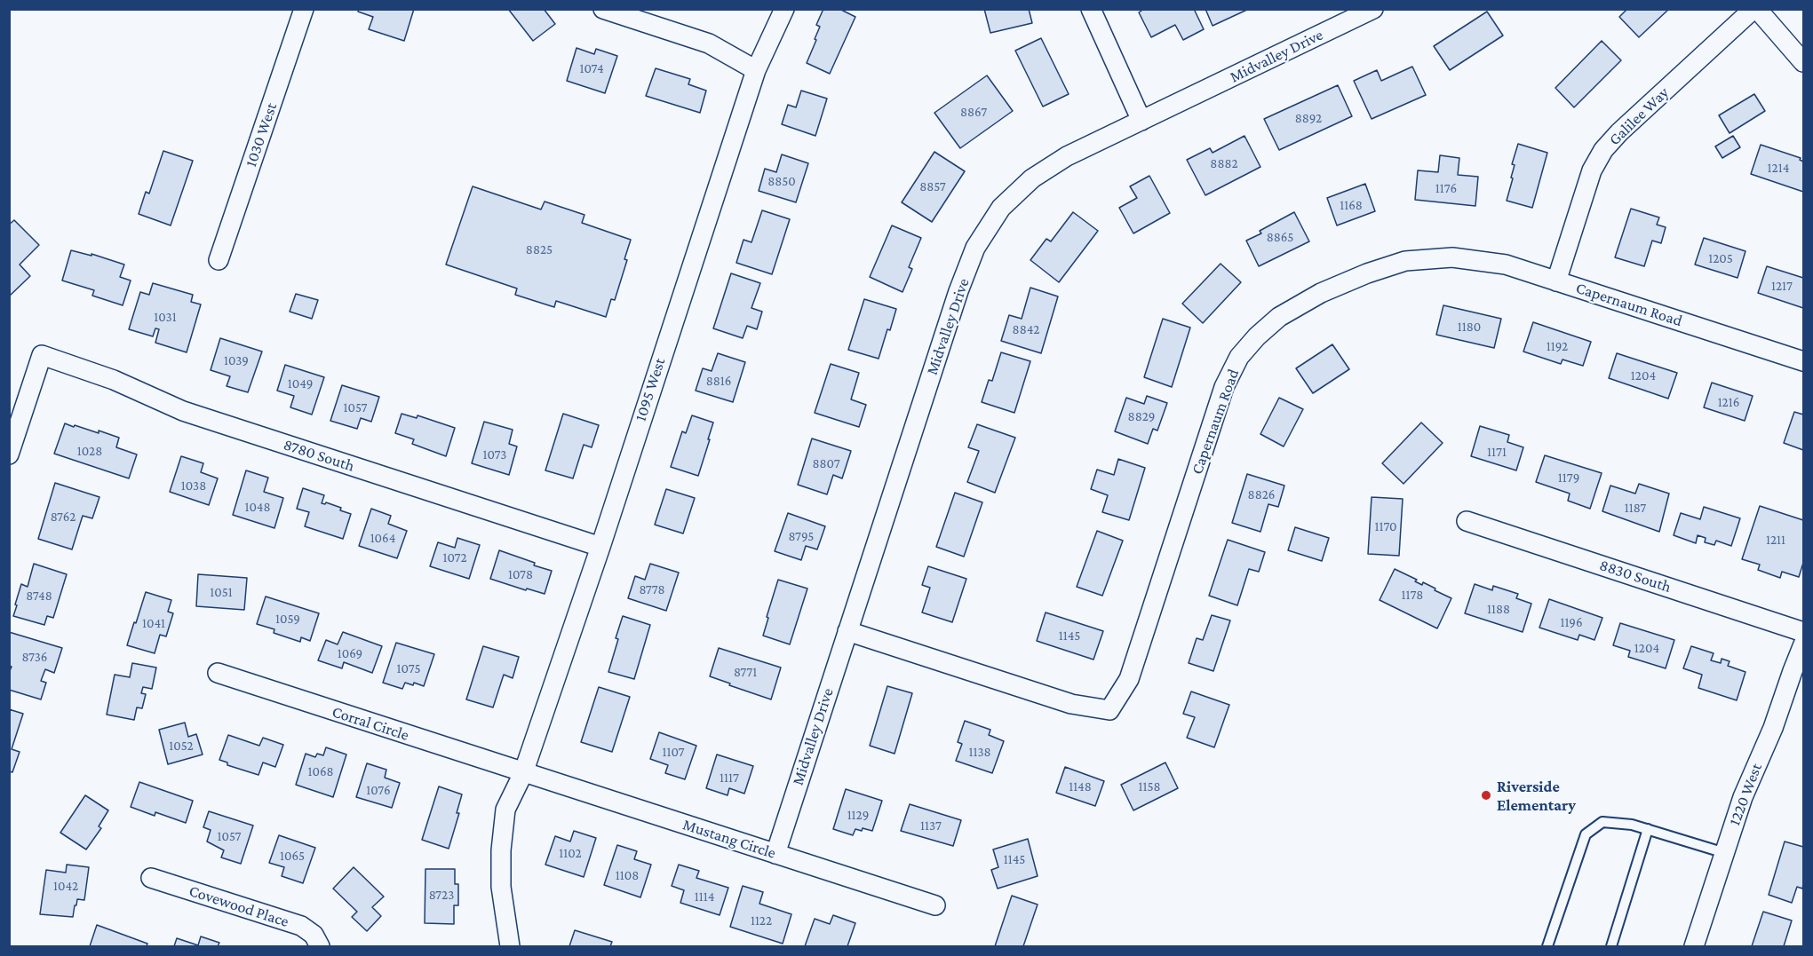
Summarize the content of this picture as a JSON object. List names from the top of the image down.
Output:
{
  "streets": {
    "street": [
      "Midvalley Drive",
      "Galilee Way",
      "1030 West",
      "Capernaum Road",
      "1095 West",
      "8780 South",
      "8830 South",
      "Corral Circle",
      "1220 West",
      "Mustang Circle",
      "Covewood Place"
    ]
  },
  "crossings": [
    ["Midvalley Drive", "Capernaum Road"],
    ["Midvalley Drive", "Mustang Circle"],
    ["Galilee Way", "Capernaum Road"],
    ["1095 West", "8780 South"],
    ["1095 West", "Corral Circle"],
    ["1095 West", "Mustang Circle"],
    ["Corral Circle", "Mustang Circle"]
  ],
  "places": ["Riverside Elementary"],
  "house_numbers": [
    "1074",
    "8867",
    "8892",
    "8882",
    "1214",
    "8850",
    "8857",
    "1176",
    "1168",
    "8865",
    "8825",
    "1205",
    "1217",
    "1031",
    "1180",
    "8842",
    "1192",
    "1039",
    "1204",
    "8816",
    "1049",
    "1216",
    "1057",
    "8829",
    "1028",
    "1171",
    "1073",
    "8807",
    "1179",
    "1038",
    "8826",
    "1048",
    "1187",
    "8762",
    "1170",
    "8795",
    "1064",
    "1211",
    "1072",
    "1078",
    "8778",
    "1051",
    "1178",
    "8748",
    "1188",
    "1059",
    "1196",
    "1041",
    "1145",
    "1204",
    "1069",
    "8736",
    "1075",
    "8771",
    "1052",
    "1107",
    "1138",
    "1068",
    "1117",
    "1148",
    "1158",
    "1076",
    "1129",
    "1137",
    "1057",
    "1102",
    "1065",
    "1145",
    "1108",
    "1042",
    "8723",
    "1114",
    "1122"
  ]
}
